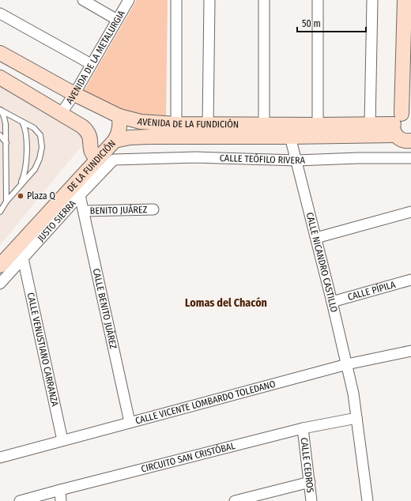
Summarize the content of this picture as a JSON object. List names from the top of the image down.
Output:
{
  "streets": {
    "street": [
      "AVENIDA DE LA METALURGIA",
      "AVENIDA DE LA FUNDICIÓN",
      "CALLE TEÓFILO RIVERA",
      "DE LA FUNDICIÓN",
      "BENITO JUÁREZ",
      "JUSTO SIERRA",
      "CALLE NICANDRO CASTILLO",
      "CALLE PÍPILA",
      "CALLE BENITO JUÁREZ",
      "CALLE VENUSTIANO CARRANZA",
      "CALLE VICENTE LOMBARDO TOLEDANO",
      "CIRCUITO SAN CRISTÓBAL",
      "CALLE CEDROS"
    ]
  },
  "crossings": [
    ["AVENIDA DE LA METALURGIA", "AVENIDA DE LA FUNDICIÓN"],
    ["AVENIDA DE LA FUNDICIÓN", "DE LA FUNDICIÓN"],
    ["AVENIDA DE LA FUNDICIÓN", "CALLE NICANDRO CASTILLO"],
    ["CALLE TEÓFILO RIVERA", "JUSTO SIERRA"],
    ["CALLE TEÓFILO RIVERA", "CALLE NICANDRO CASTILLO"],
    ["BENITO JUÁREZ", "CALLE BENITO JUÁREZ"],
    ["JUSTO SIERRA", "CALLE BENITO JUÁREZ"],
    ["JUSTO SIERRA", "CALLE VENUSTIANO CARRANZA"],
    ["CALLE NICANDRO CASTILLO", "CALLE PÍPILA"],
    ["CALLE NICANDRO CASTILLO", "CALLE VICENTE LOMBARDO TOLEDANO"],
    ["CALLE BENITO JUÁREZ", "CALLE VICENTE LOMBARDO TOLEDANO"],
    ["CALLE VENUSTIANO CARRANZA", "CALLE VICENTE LOMBARDO TOLEDANO"],
    ["CIRCUITO SAN CRISTÓBAL", "CALLE CEDROS"]
  ],
  "districts": ["Lomas del Chacón"],
  "places": ["Plaza Q"],
  "scale_bar": "50 m"
}
